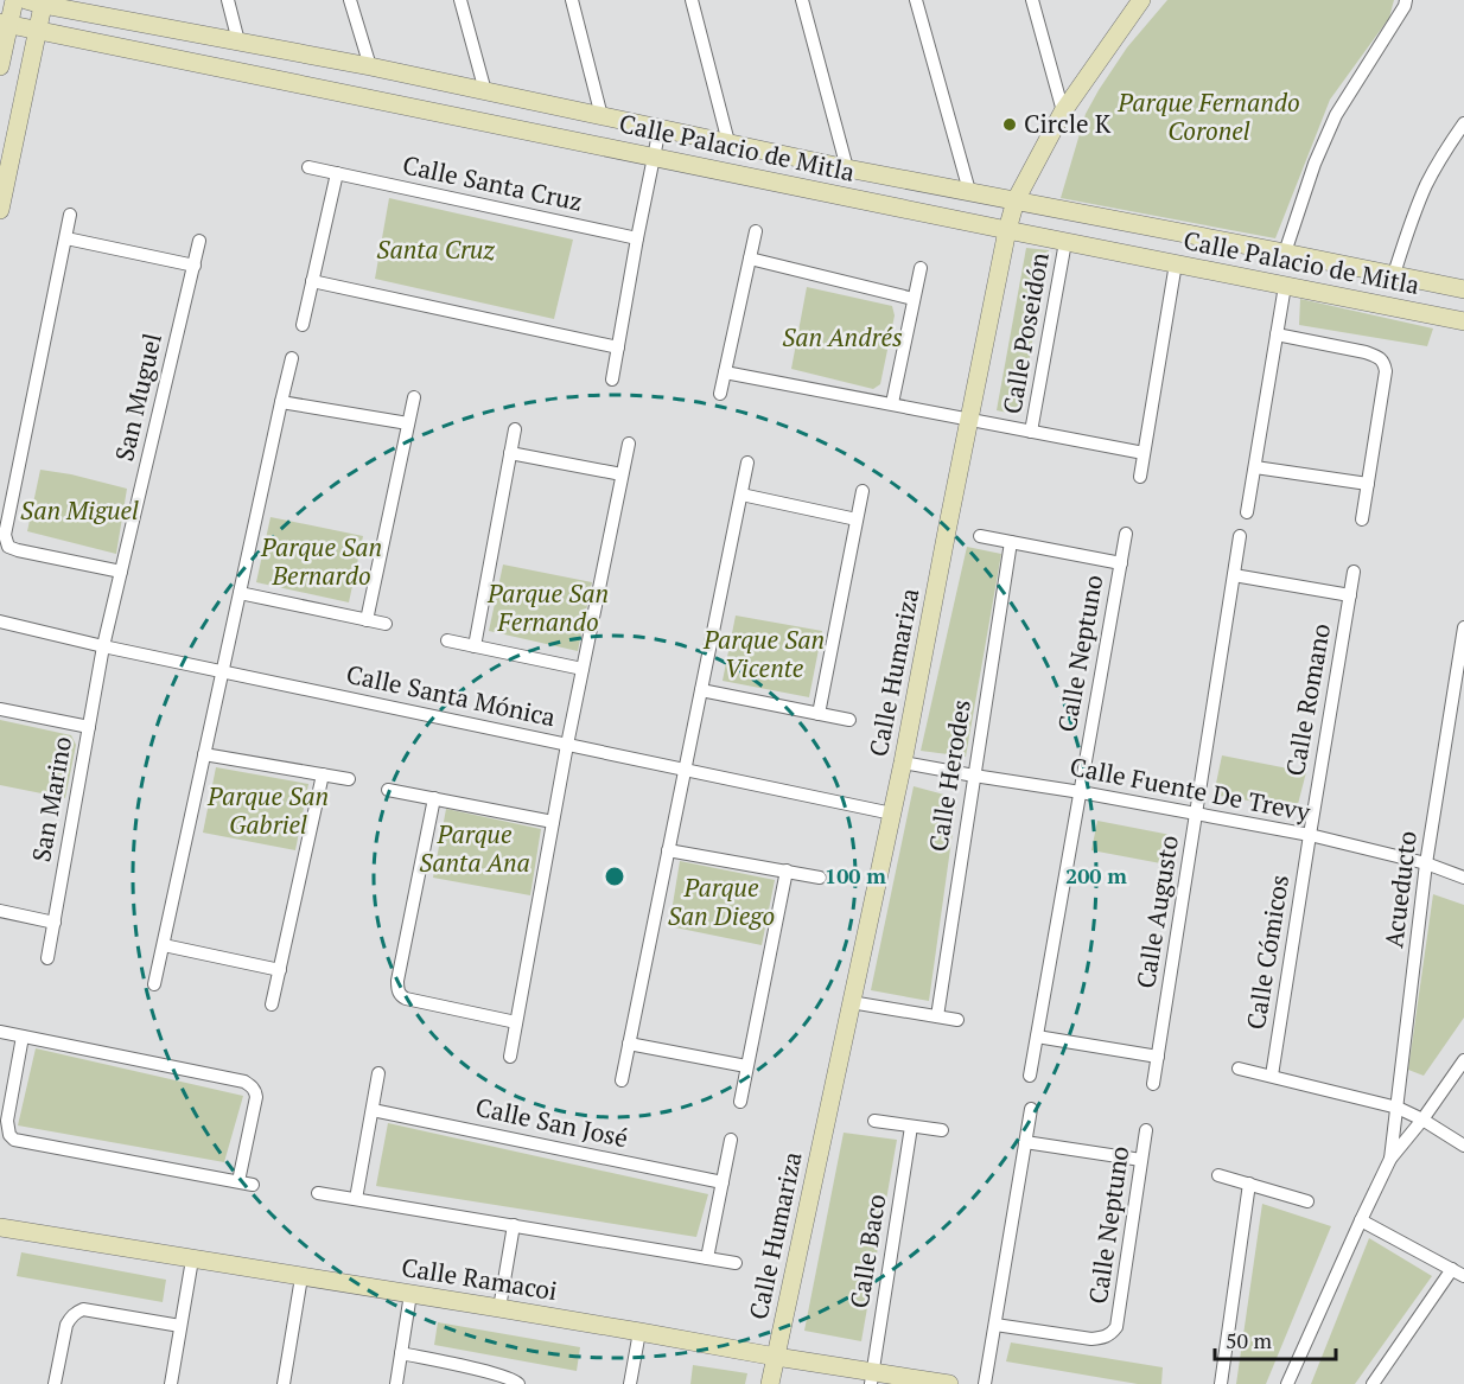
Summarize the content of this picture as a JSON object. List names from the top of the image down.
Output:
{
  "streets": {
    "main road": ["Calle Palacio de Mitla", "Calle Humariza", "Calle Ramacoi"],
    "street": [
      "Calle Santa Cruz",
      "Calle Poseidón",
      "San Muguel",
      "Calle Neptuno",
      "Calle Santa Mónica",
      "Calle Romano",
      "Calle Herodes",
      "Calle Fuente De Trevy",
      "San Marino",
      "Acueducto",
      "Calle Augusto",
      "Calle Cómicos",
      "Calle San José",
      "Calle Baco"
    ]
  },
  "crossings": [
    ["Calle Palacio de Mitla", "Calle Poseidón"],
    ["Calle Palacio de Mitla", "Calle Humariza"],
    ["San Muguel", "Calle Santa Mónica"],
    ["San Muguel", "San Marino"],
    ["Calle Neptuno", "Calle Fuente De Trevy"],
    ["Calle Humariza", "Calle Santa Mónica"],
    ["Calle Humariza", "Calle Fuente De Trevy"],
    ["Calle Humariza", "Calle Ramacoi"],
    ["Calle Santa Mónica", "San Marino"],
    ["Calle Romano", "Calle Fuente De Trevy"],
    ["Calle Romano", "Calle Cómicos"],
    ["Calle Herodes", "Calle Fuente De Trevy"],
    ["Calle Fuente De Trevy", "Acueducto"],
    ["Calle Fuente De Trevy", "Calle Augusto"],
    ["Calle Fuente De Trevy", "Calle Cómicos"],
    ["Calle Baco", "Calle Ramacoi"]
  ],
  "parks": [
    "Parque Fernando Coronel",
    "Santa Cruz",
    "San Andrés",
    "San Miguel",
    "Parque San Bernardo",
    "Parque San Fernando",
    "Parque San Vicente",
    "Parque San Gabriel",
    "Parque Santa Ana",
    "Parque San Diego"
  ],
  "places": ["Circle K"],
  "scale_bar": "50 m",
  "rings": ["100 m", "200 m"]
}
